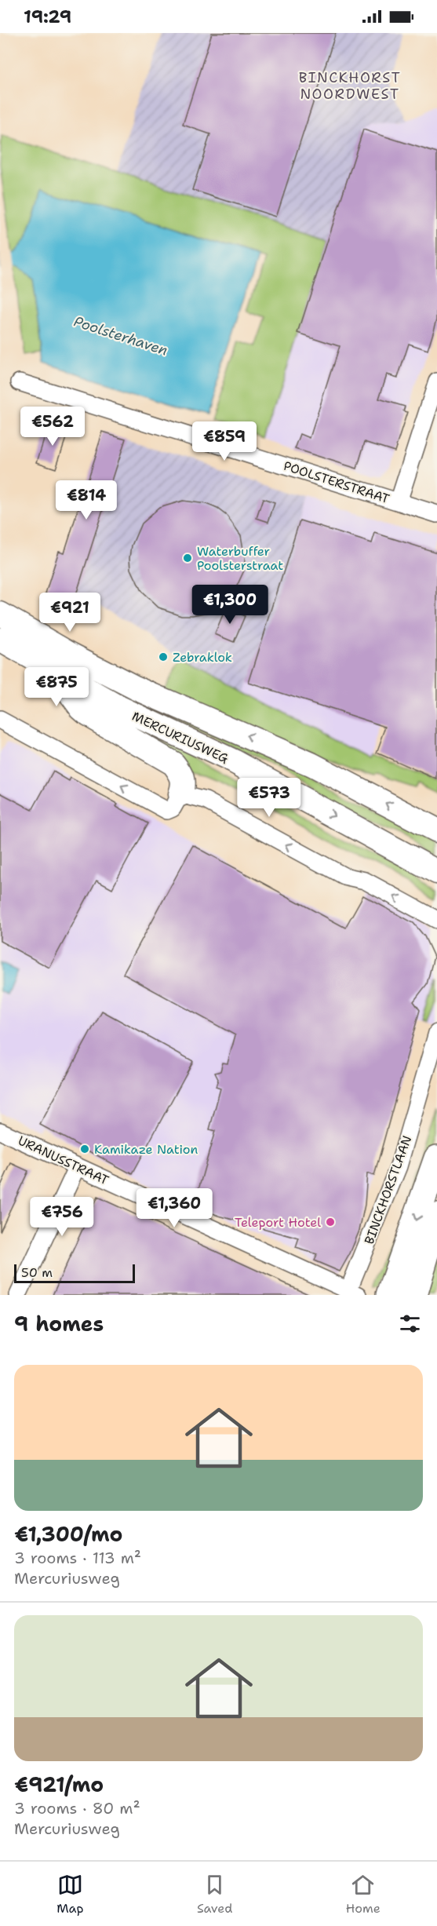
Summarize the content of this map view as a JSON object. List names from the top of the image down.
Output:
{
  "streets": {
    "main road": ["MERCURIUSWEG"],
    "street": ["POOLSTERSTRAAT", "URANUSSTRAAT", "BINCKHORSTLAAN"]
  },
  "crossings": [
    ["URANUSSTRAAT", "BINCKHORSTLAAN"]
  ],
  "districts": ["BINCKHORST NOORDWEST"],
  "water": ["Poolsterhaven"],
  "places": [
    "Waterbuffer Poolsterstraat",
    "Zebraklok",
    "Kamikaze Nation",
    "Teleport Hotel"
  ],
  "scale_bar": "50 m",
  "page": {
    "status": "19:29",
    "price": [
      "€562",
      "€859",
      "€814",
      "€1,300",
      "€921",
      "€875",
      "€573",
      "€1,360",
      "€756"
    ],
    "scale": "50 m",
    "heading": "9 homes",
    "list": [
      {
        "name": "€1,300/mo",
        "note": "3 rooms · 113 m² · Mercuriusweg"
      },
      {
        "name": "€921/mo",
        "note": "3 rooms · 80 m² · Mercuriusweg"
      }
    ],
    "tabs": ["Map", "Saved", "Home"]
  }
}
